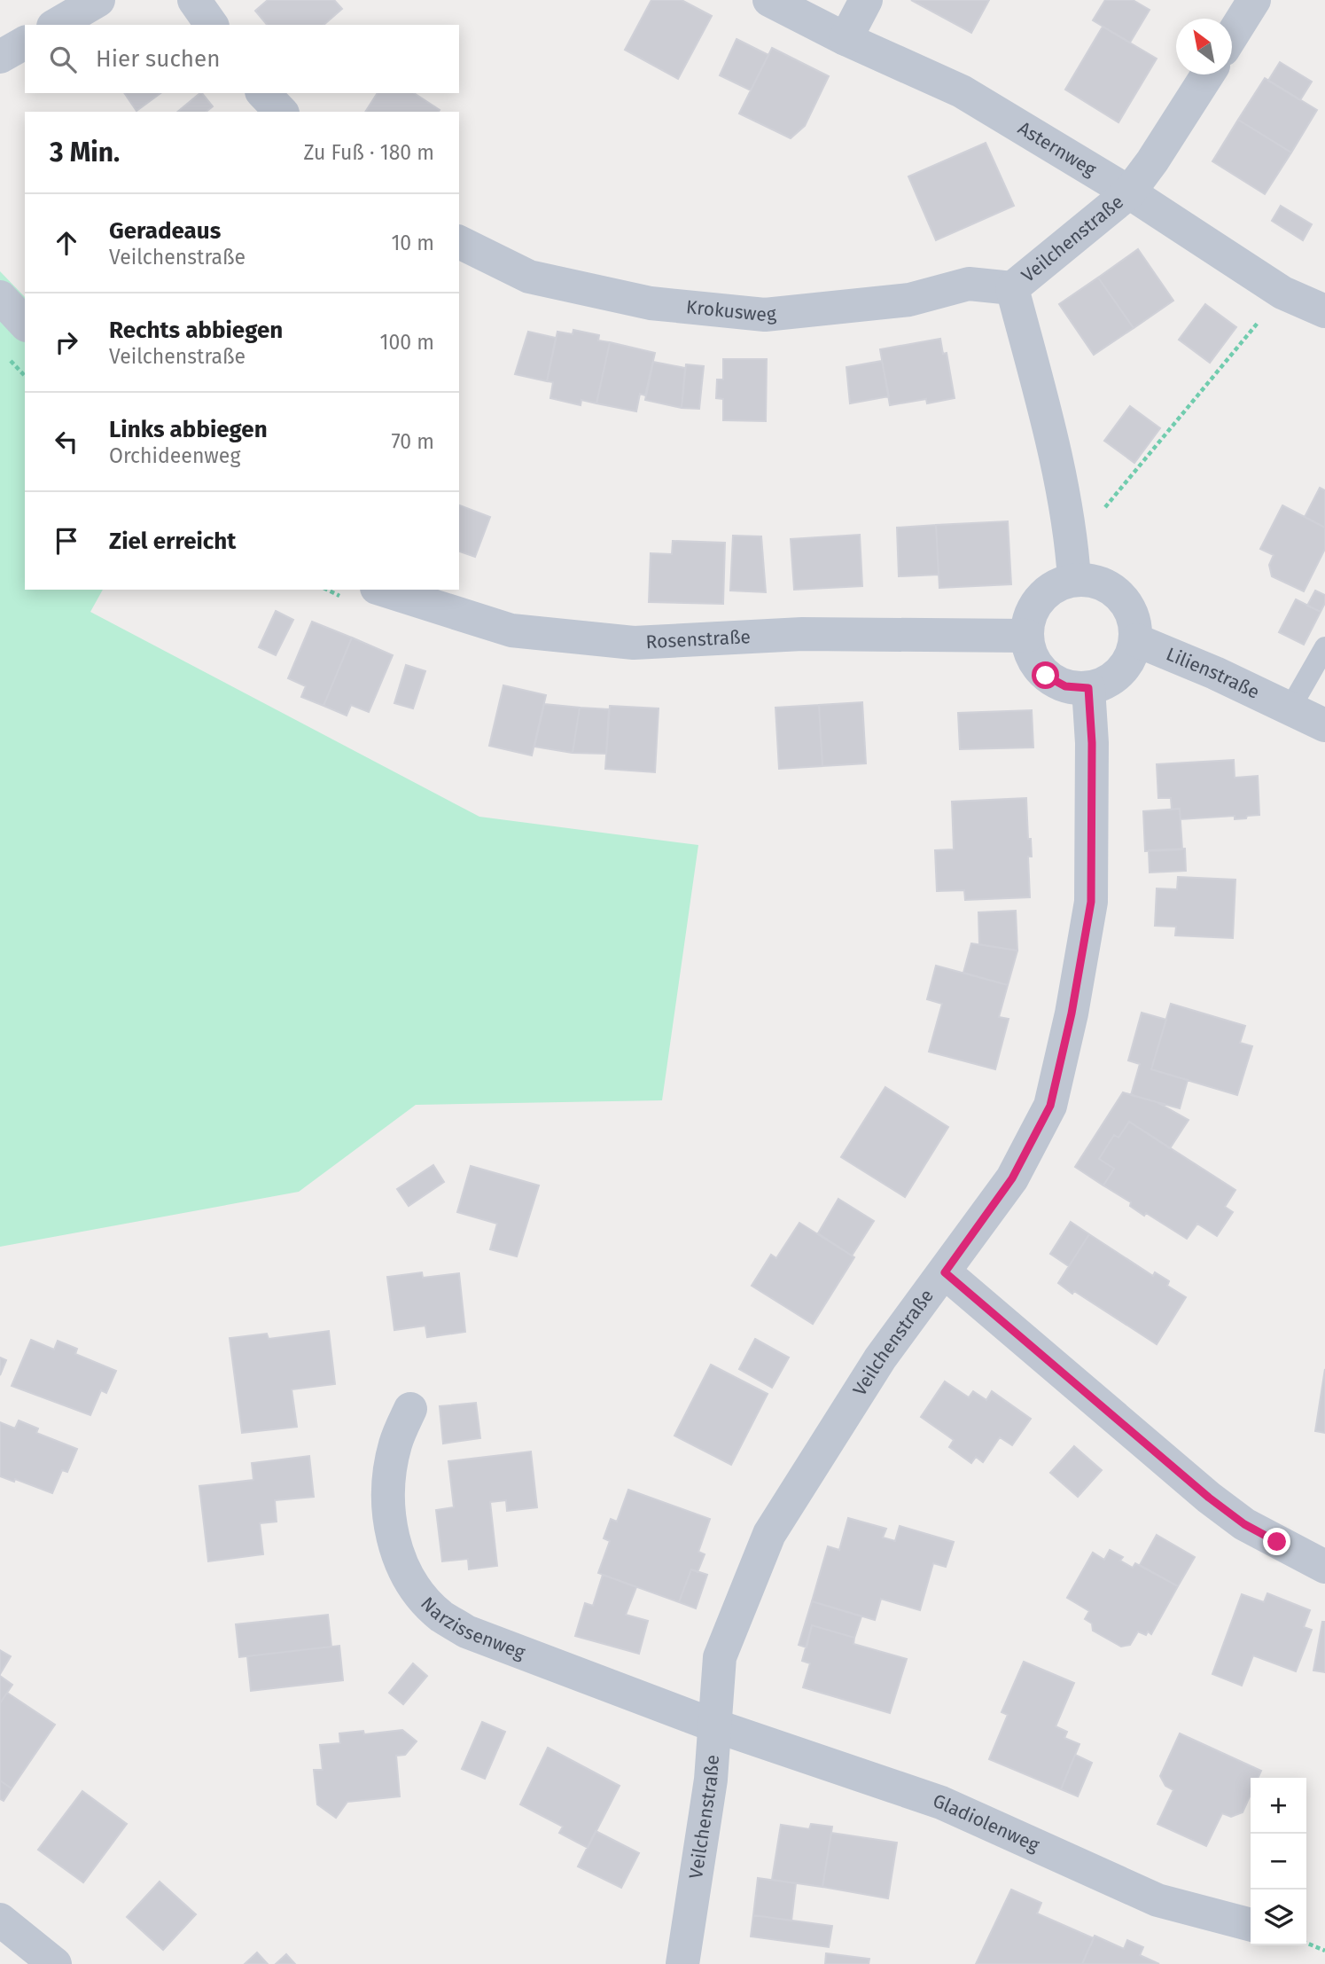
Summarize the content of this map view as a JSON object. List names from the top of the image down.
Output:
{
  "streets": {
    "street": [
      "Asternweg",
      "Veilchenstraße",
      "Krokusweg",
      "Rosenstraße",
      "Lilienstraße",
      "Narzissenweg",
      "Gladiolenweg"
    ]
  },
  "crossings": [
    ["Asternweg", "Veilchenstraße"],
    ["Veilchenstraße", "Krokusweg"],
    ["Veilchenstraße", "Rosenstraße"],
    ["Veilchenstraße", "Lilienstraße"],
    ["Veilchenstraße", "Narzissenweg"],
    ["Veilchenstraße", "Gladiolenweg"],
    ["Rosenstraße", "Lilienstraße"],
    ["Narzissenweg", "Gladiolenweg"]
  ],
  "north": "top left",
  "page": {
    "search": "Hier suchen",
    "heading": ["3 Min.", "Zu Fuß · 180 m"],
    "list": [
      ["Geradeaus", "Veilchenstraße", "10 m"],
      ["Rechts abbiegen", "Veilchenstraße", "100 m"],
      ["Links abbiegen", "Orchideenweg", "70 m"],
      "Ziel erreicht"
    ],
    "map_buttons": ["+", "−"]
  }
}
